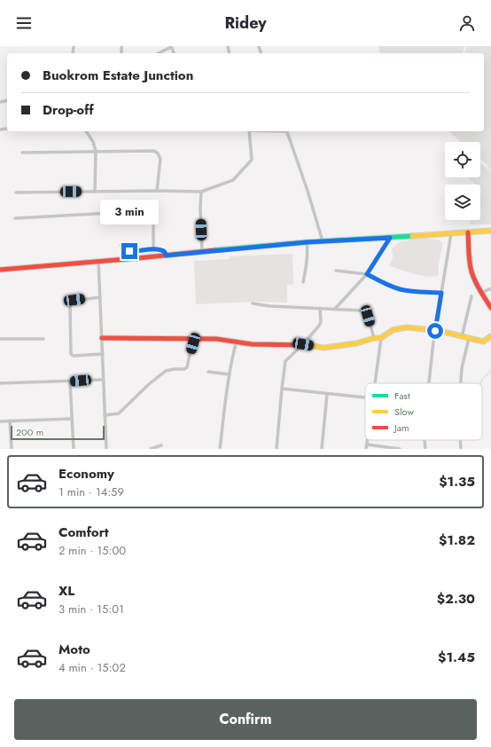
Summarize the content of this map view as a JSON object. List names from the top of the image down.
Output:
{
  "legend": ["Fast", "Slow", "Jam"],
  "scale_bar": "200 m",
  "page": {
    "header": "Ridey",
    "banner": ["Buokrom Estate Junction", "Drop-off"],
    "bubble": "3 min",
    "scale": "200 m",
    "list": [
      {
        "name": "Economy",
        "note": "1 min · 14:59",
        "value": "$1.35"
      },
      {
        "name": "Comfort",
        "note": "2 min · 15:00",
        "value": "$1.82"
      },
      {
        "name": "XL",
        "note": "3 min · 15:01",
        "value": "$2.30"
      },
      {
        "name": "Moto",
        "note": "4 min · 15:02",
        "value": "$1.45"
      }
    ],
    "buttons": "Confirm"
  }
}
